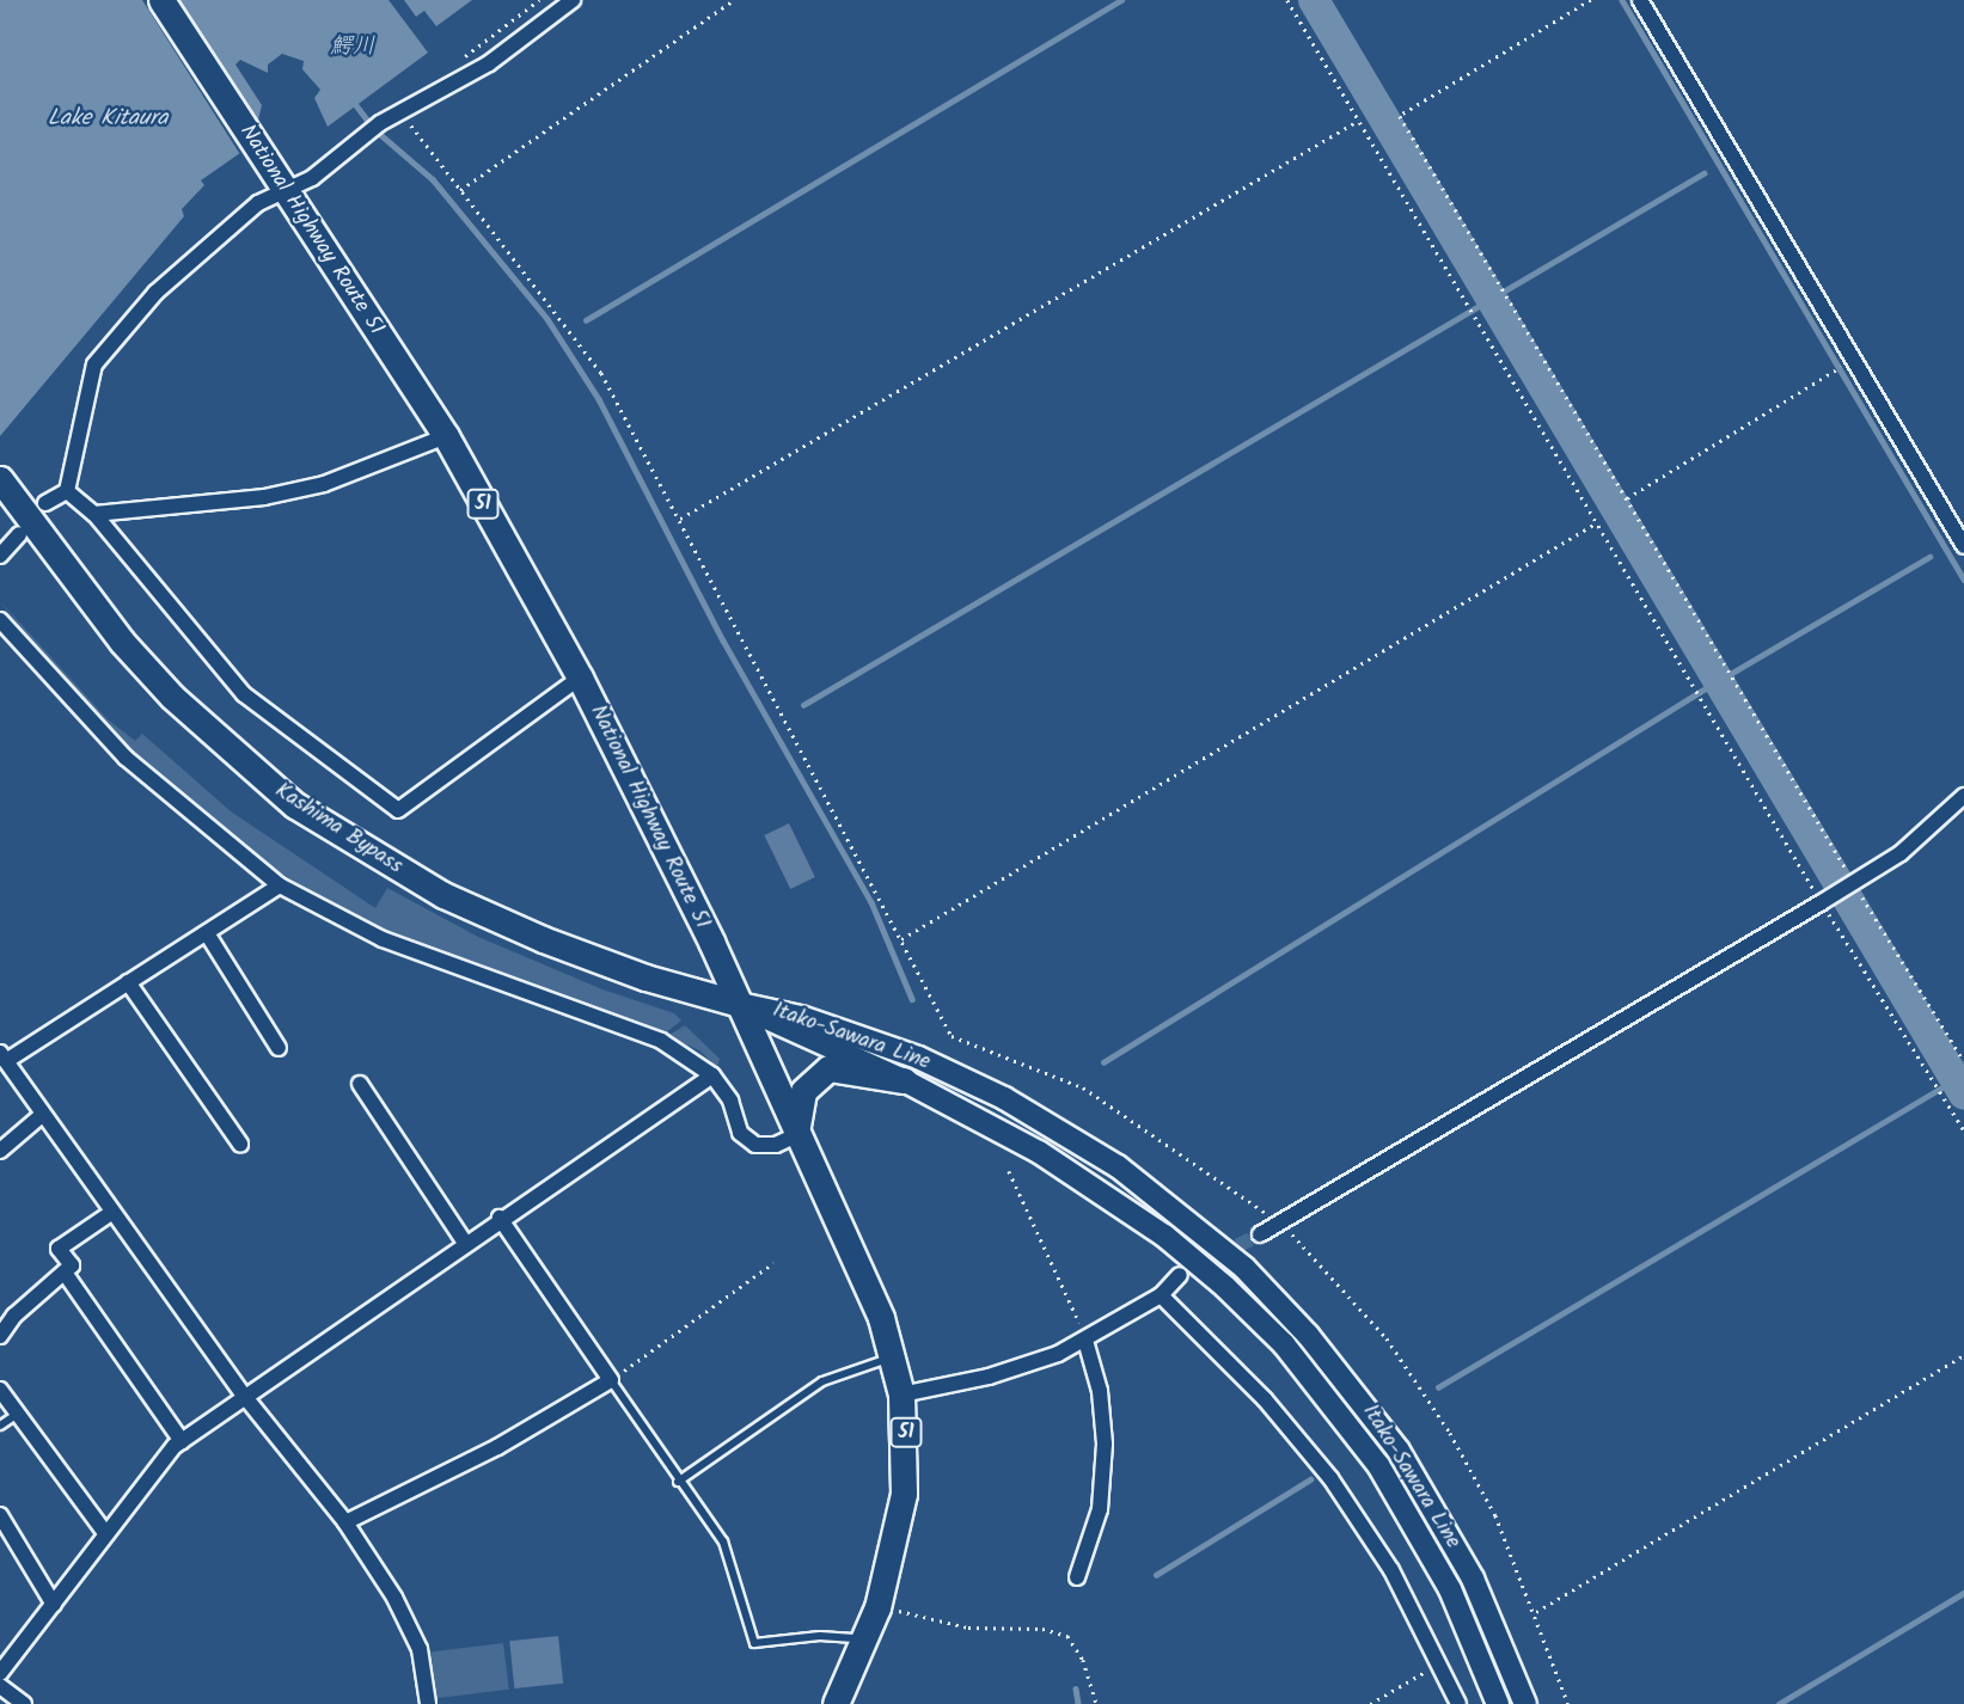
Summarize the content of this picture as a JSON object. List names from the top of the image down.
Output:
{
  "streets": {
    "highway": ["National Highway Route 51", "51", "Kashima Bypass"],
    "main road": ["Itako-Sawara Line"]
  },
  "crossings": [
    ["National Highway Route 51", "Kashima Bypass"],
    ["National Highway Route 51", "Itako-Sawara Line"],
    ["Kashima Bypass", "Itako-Sawara Line"]
  ],
  "water": ["鰐川", "Lake Kitaura"]
}
